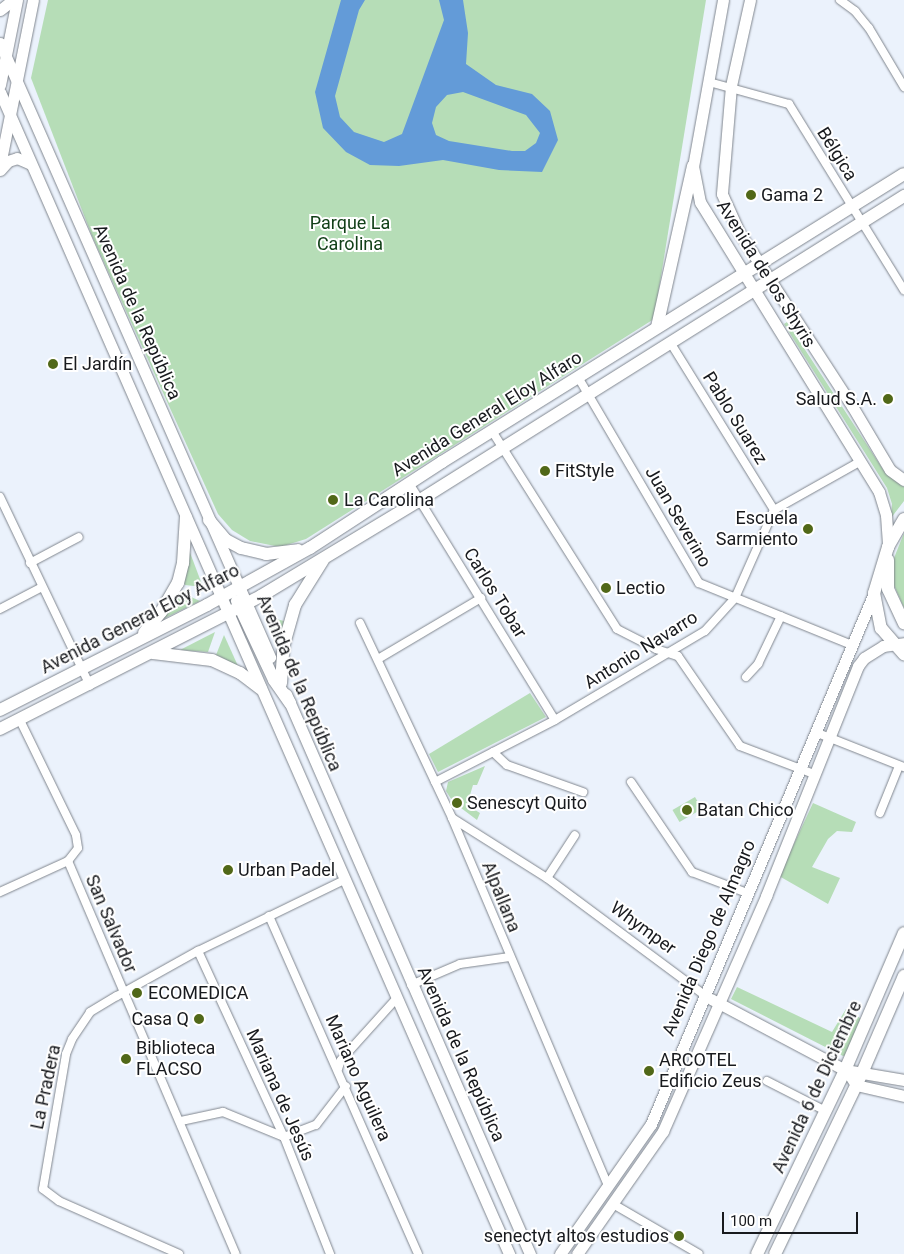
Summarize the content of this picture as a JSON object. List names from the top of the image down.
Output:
{
  "streets": {
    "main road": [
      "Avenida de los Shyris",
      "Avenida de la República",
      "Avenida General Eloy Alfaro",
      "Whymper",
      "Avenida Diego de Almagro",
      "Avenida 6 de Diciembre"
    ],
    "street": [
      "Bélgica",
      "Pablo Suarez",
      "Juan Severino",
      "Carlos Tobar",
      "Antonio Navarro",
      "Alpallana",
      "San Salvador",
      "Mariano Aguilera",
      "La Pradera",
      "Mariana de Jesús"
    ]
  },
  "crossings": [
    ["Bélgica", "Avenida de los Shyris"],
    ["Bélgica", "Avenida General Eloy Alfaro"],
    ["Avenida de los Shyris", "Avenida General Eloy Alfaro"],
    ["Avenida de la República", "Avenida General Eloy Alfaro"],
    ["Avenida de la República", "La Pradera"],
    ["Avenida General Eloy Alfaro", "Pablo Suarez"],
    ["Avenida General Eloy Alfaro", "Juan Severino"],
    ["Avenida General Eloy Alfaro", "Carlos Tobar"],
    ["Avenida General Eloy Alfaro", "San Salvador"],
    ["Pablo Suarez", "Antonio Navarro"],
    ["Juan Severino", "Antonio Navarro"],
    ["Juan Severino", "Avenida Diego de Almagro"],
    ["Carlos Tobar", "Antonio Navarro"],
    ["Antonio Navarro", "Alpallana"],
    ["Alpallana", "Whymper"],
    ["Alpallana", "Avenida Diego de Almagro"],
    ["San Salvador", "La Pradera"],
    ["Whymper", "Avenida Diego de Almagro"],
    ["Whymper", "Avenida 6 de Diciembre"],
    ["Mariano Aguilera", "La Pradera"],
    ["La Pradera", "Mariana de Jesús"]
  ],
  "parks": ["Parque La Carolina"],
  "places": [
    "Gama 2",
    "El Jardín",
    "Salud S.A.",
    "FitStyle",
    "La Carolina",
    "Escuela Sarmiento",
    "Lectio",
    "Senescyt Quito",
    "Batan Chico",
    "Urban Padel",
    "ECOMEDICA",
    "Casa Q",
    "Biblioteca FLACSO",
    "ARCOTEL Edificio Zeus",
    "senectyt altos estudios"
  ],
  "scale_bar": "100 m"
}
